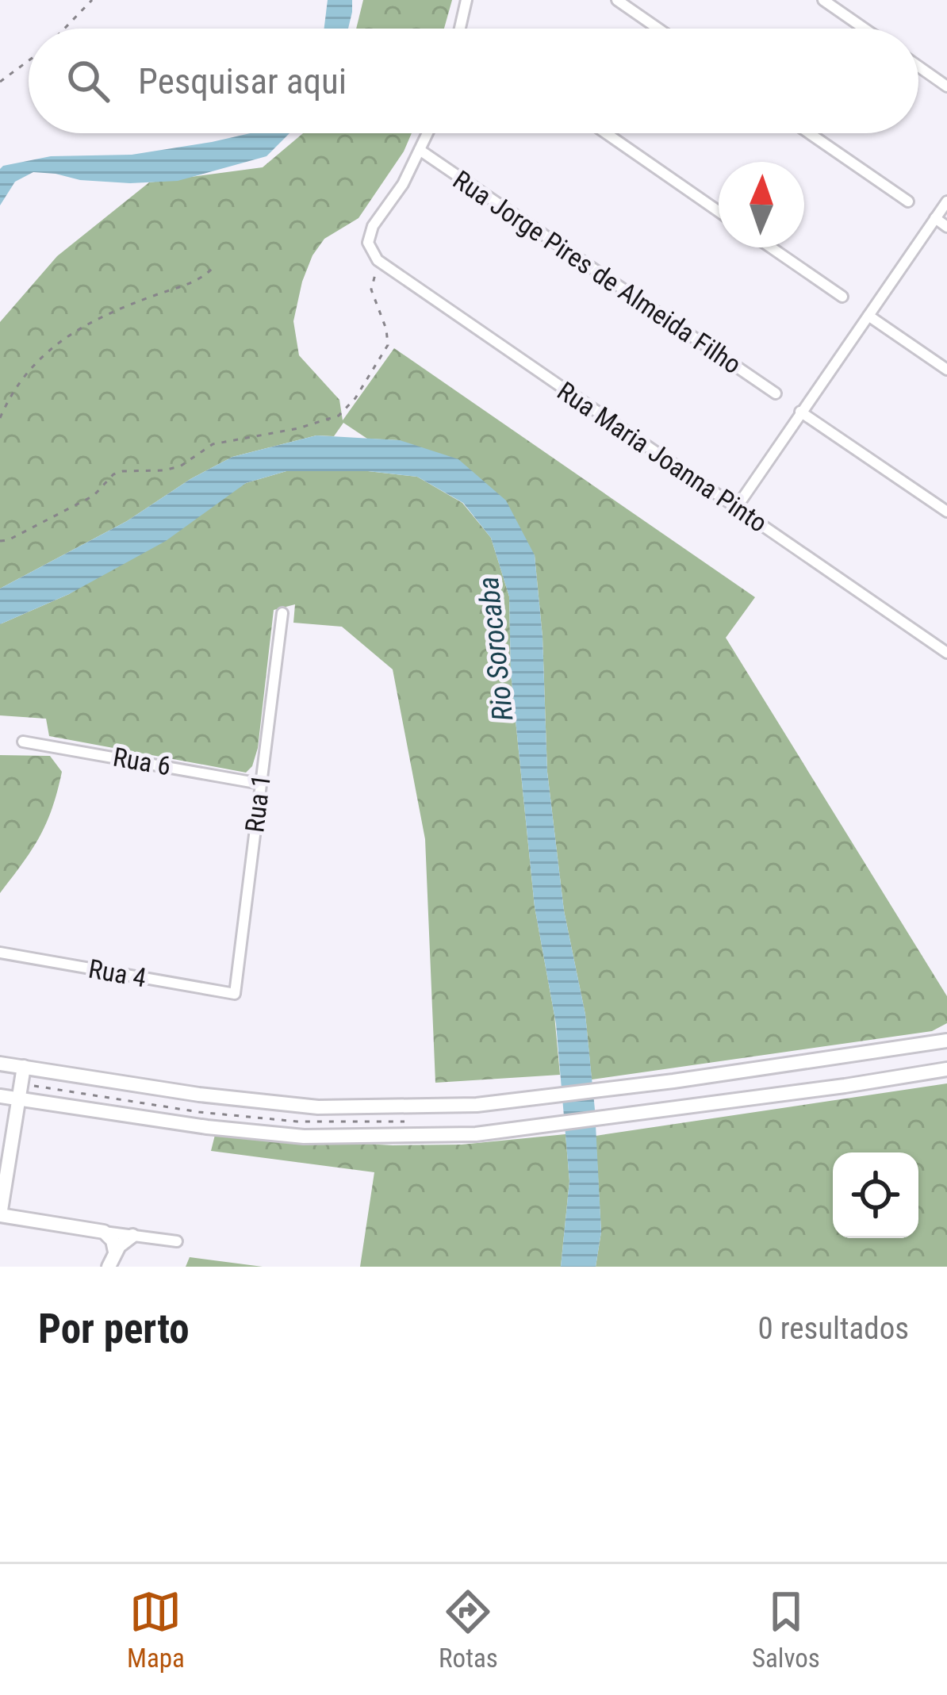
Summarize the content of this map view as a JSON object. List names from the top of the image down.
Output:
{
  "streets": {
    "street": [
      "Rua Jorge Pires de Almeida Filho",
      "Rua Maria Joanna Pinto",
      "Rua 6",
      "Rua 1",
      "Rua 4"
    ]
  },
  "crossings": [
    ["Rua Jorge Pires de Almeida Filho", "Rua Maria Joanna Pinto"],
    ["Rua 6", "Rua 1"],
    ["Rua 1", "Rua 4"]
  ],
  "water": ["Rio Sorocaba"],
  "north": "top",
  "page": {
    "search": "Pesquisar aqui",
    "heading": ["Por perto", "0 resultados"],
    "nav": ["Mapa", "Rotas", "Salvos"]
  }
}
